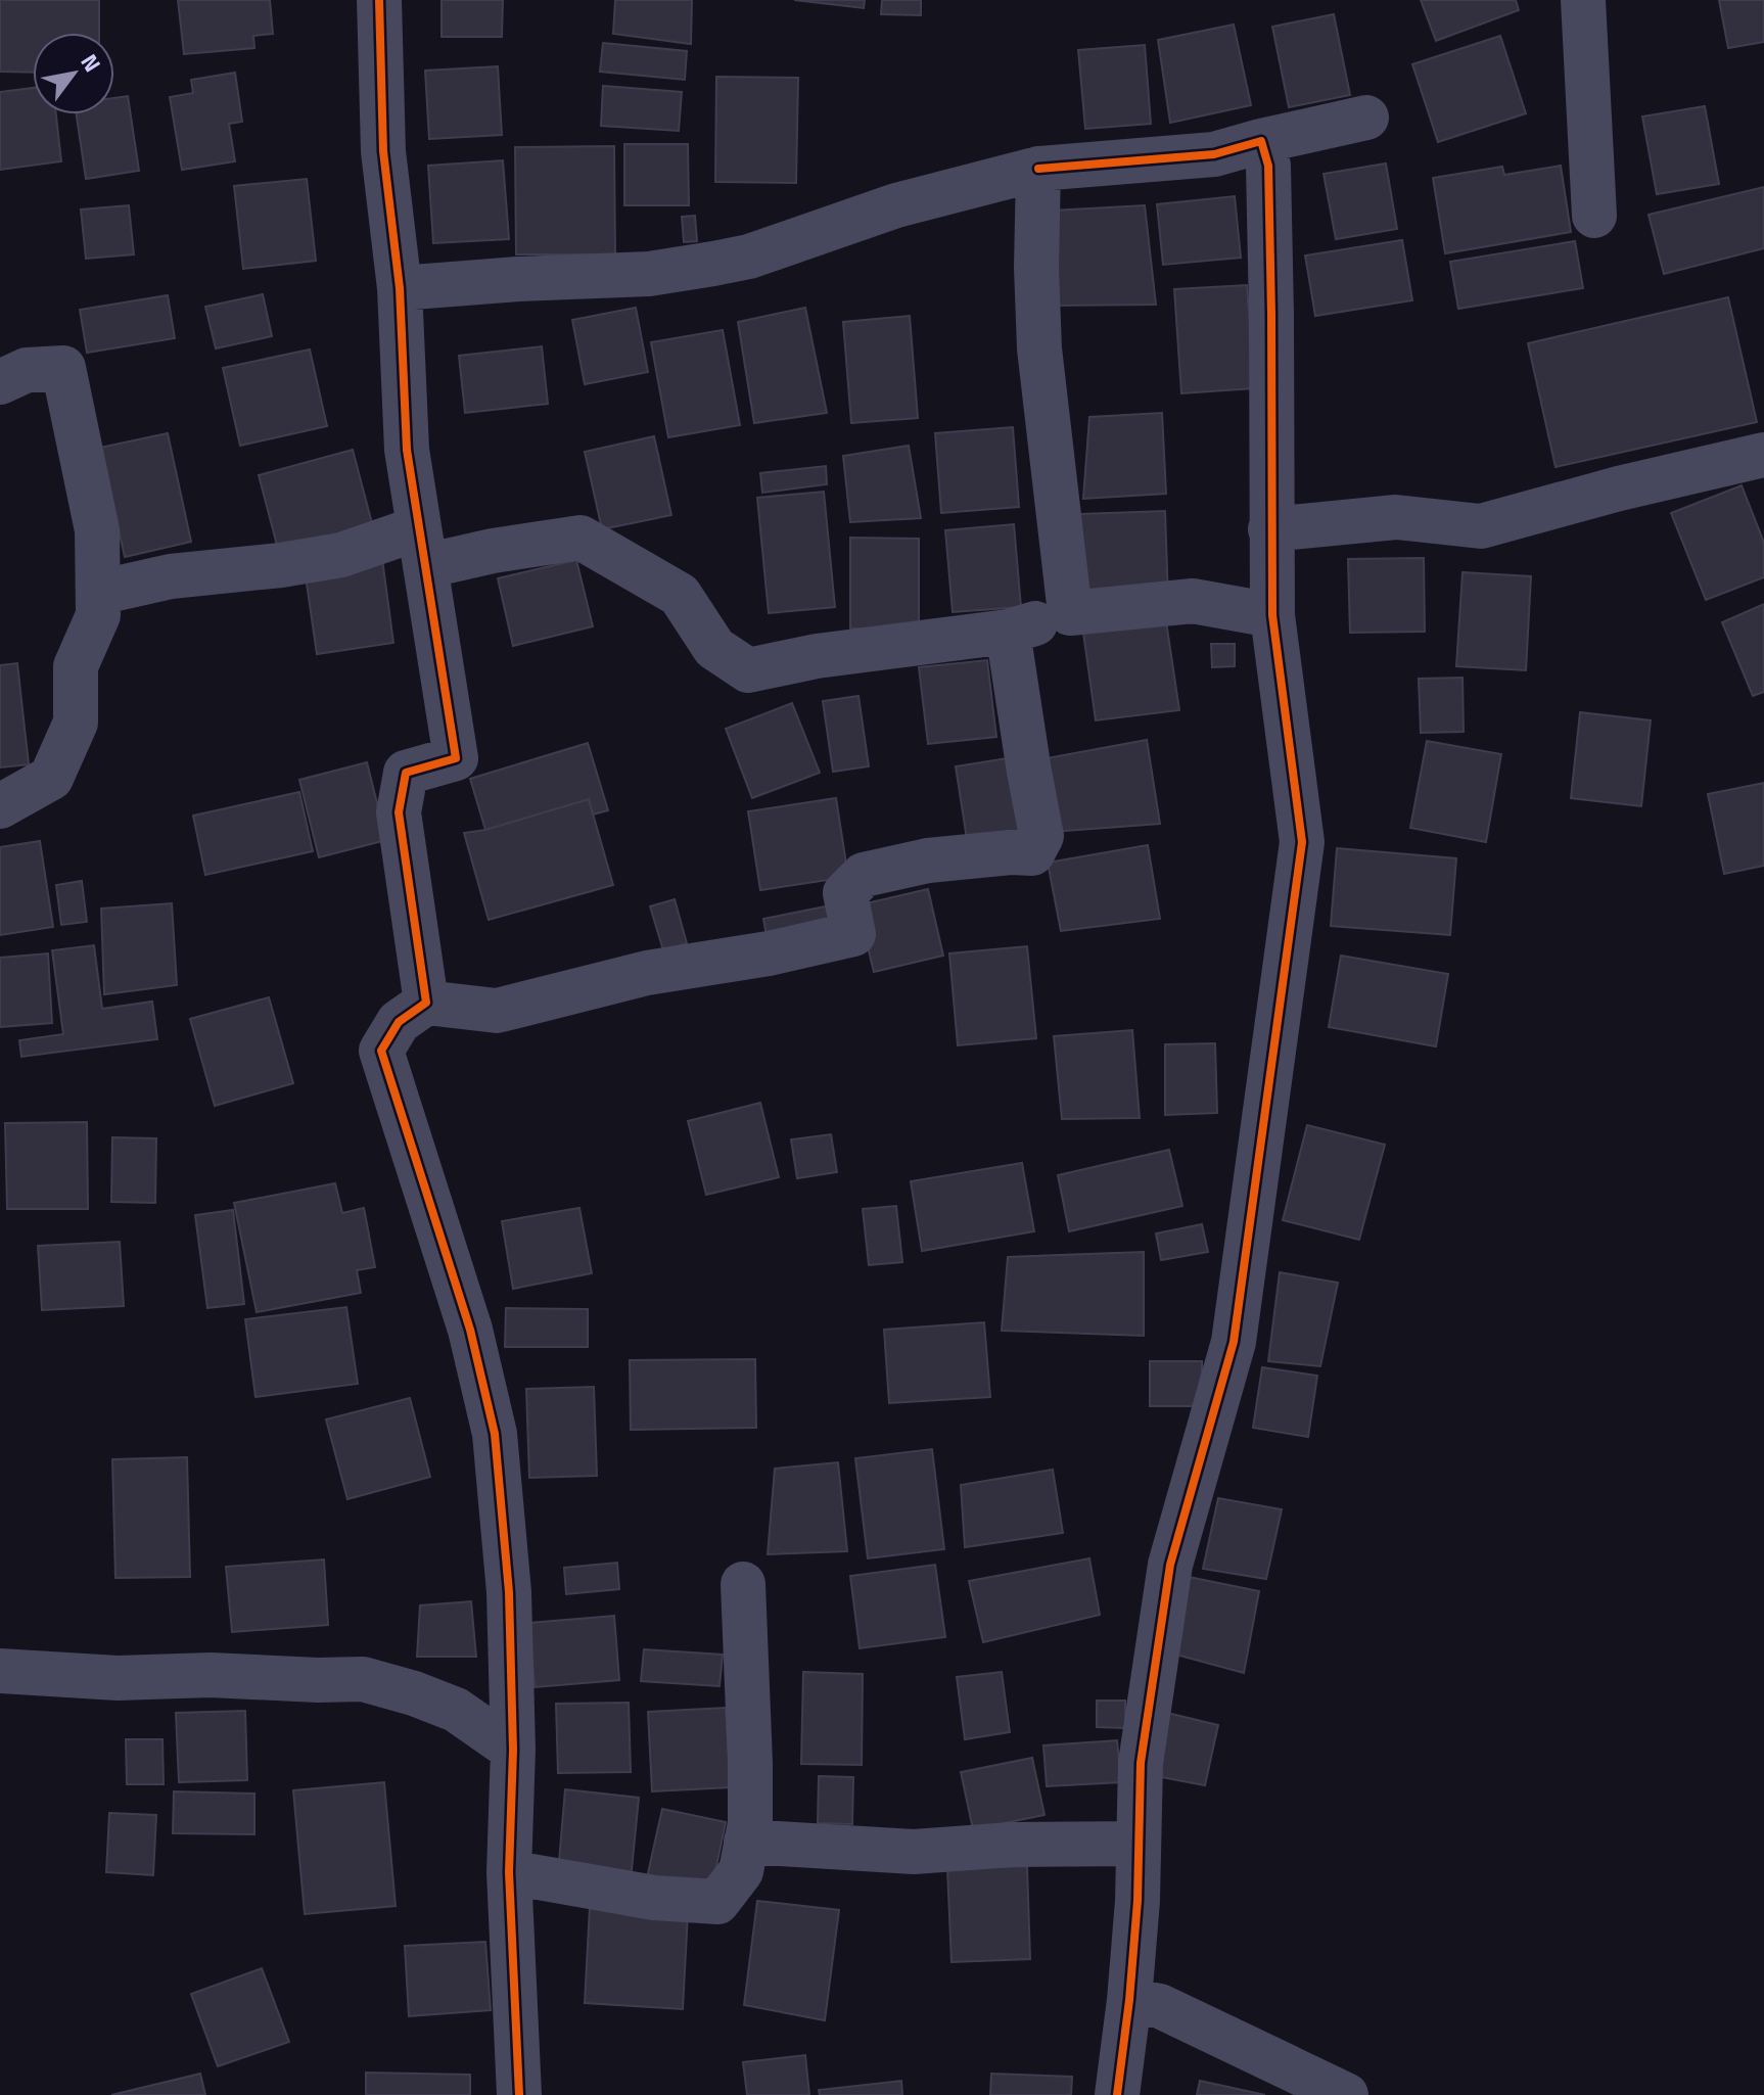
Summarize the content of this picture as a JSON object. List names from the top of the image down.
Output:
{
  "north": "top right"
}
